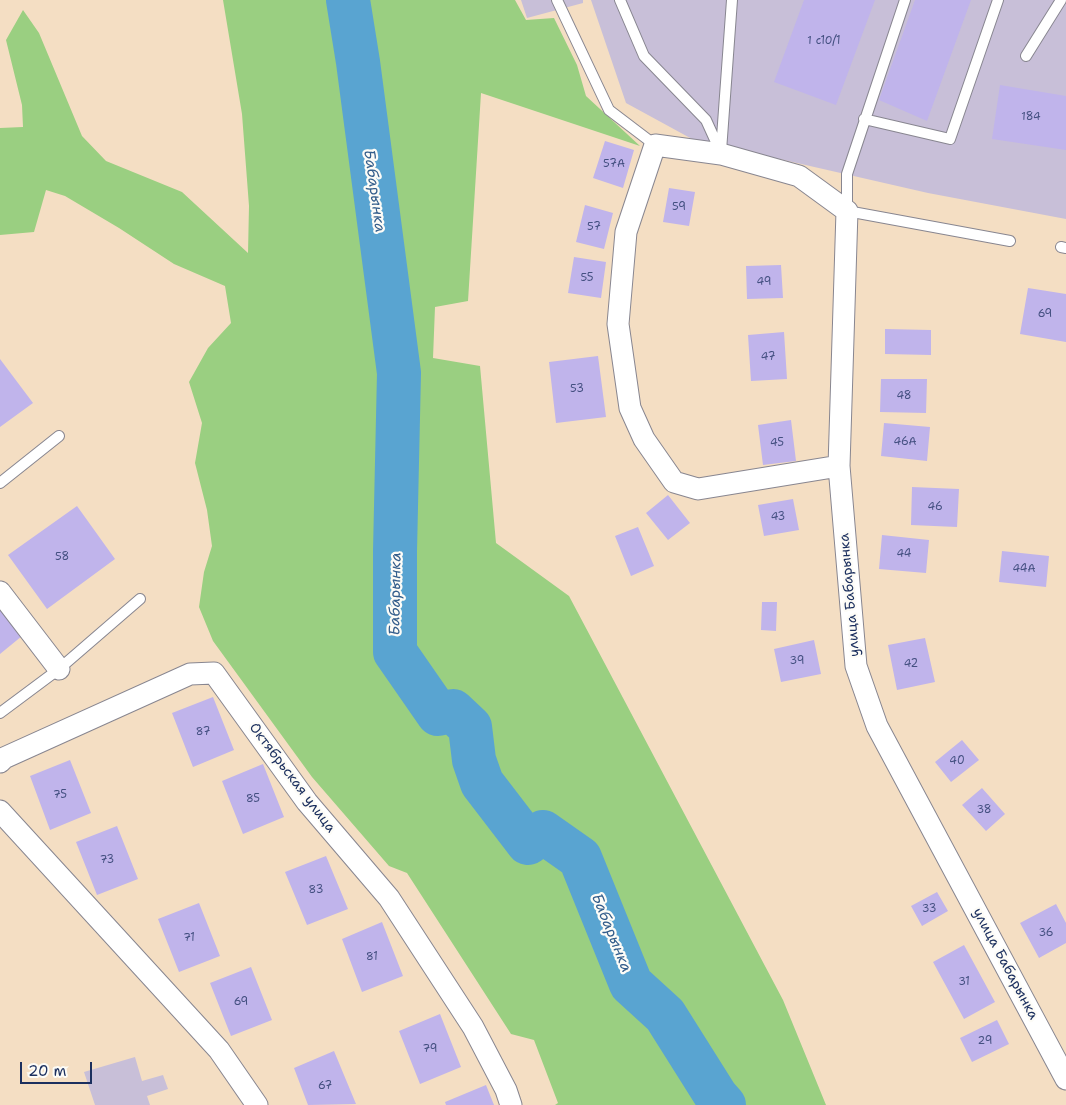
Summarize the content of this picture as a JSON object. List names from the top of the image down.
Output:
{
  "streets": {
    "street": ["улица Бабарынка", "Октябрьская улица"]
  },
  "water": ["Бабарынка"],
  "house_numbers": [
    "1 с10/1",
    "184",
    "57А",
    "59",
    "57",
    "55",
    "49",
    "69",
    "47",
    "53",
    "48",
    "46А",
    "45",
    "46",
    "43",
    "44",
    "58",
    "44А",
    "39",
    "42",
    "87",
    "40",
    "75",
    "85",
    "38",
    "73",
    "83",
    "33",
    "36",
    "71",
    "81",
    "31",
    "69",
    "29",
    "79",
    "67"
  ],
  "scale_bar": "20 m"
}
